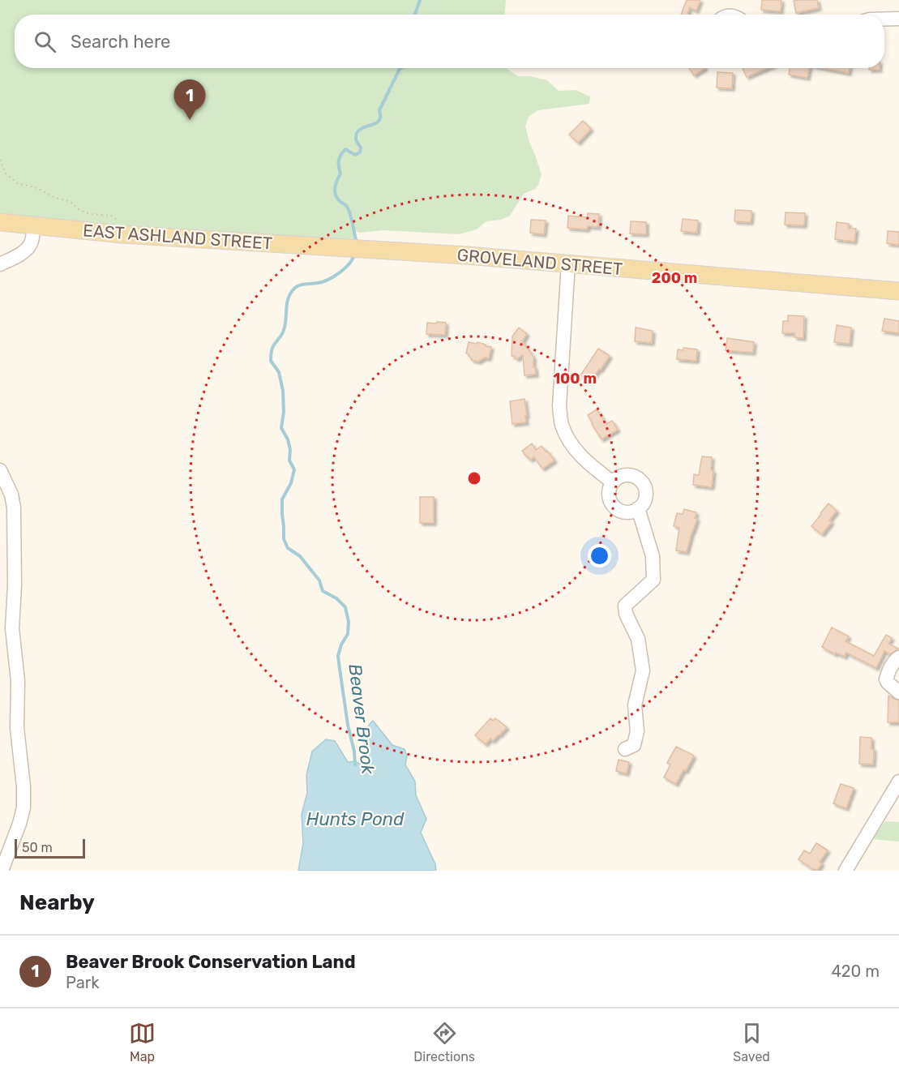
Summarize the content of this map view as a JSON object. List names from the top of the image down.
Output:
{
  "streets": {
    "main road": ["EAST ASHLAND STREET", "GROVELAND STREET"]
  },
  "crossings": [
    ["EAST ASHLAND STREET", "GROVELAND STREET"]
  ],
  "water": ["Beaver Brook", "Hunts Pond"],
  "scale_bar": "50 m",
  "page": {
    "search": "Search here",
    "pins": "1",
    "scale": "50 m",
    "heading": "Nearby",
    "list": [
      {
        "mark": "1",
        "name": "Beaver Brook Conservation Land",
        "note": "Park",
        "value": "420 m"
      }
    ],
    "nav": ["Map", "Directions", "Saved"]
  },
  "rings": ["200 m", "100 m"]
}
